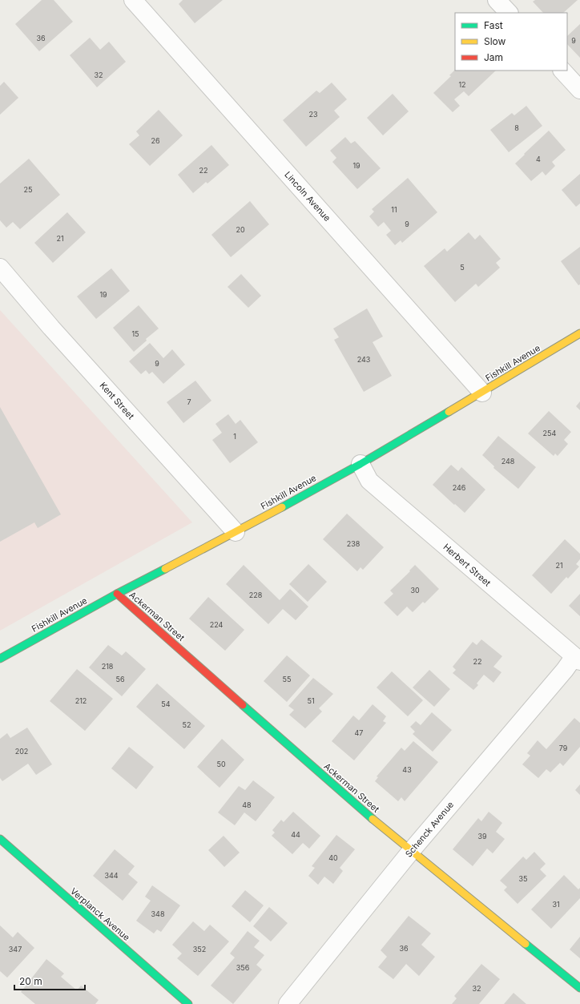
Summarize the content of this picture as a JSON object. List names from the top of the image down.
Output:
{
  "streets": {
    "street": [
      "Lincoln Avenue",
      "Fishkill Avenue",
      "Kent Street",
      "Herbert Street",
      "Ackerman Street",
      "Schenck Avenue",
      "Verplanck Avenue"
    ]
  },
  "crossings": [
    ["Lincoln Avenue", "Fishkill Avenue"],
    ["Fishkill Avenue", "Kent Street"],
    ["Fishkill Avenue", "Herbert Street"],
    ["Fishkill Avenue", "Ackerman Street"],
    ["Herbert Street", "Schenck Avenue"],
    ["Ackerman Street", "Schenck Avenue"]
  ],
  "house_numbers": [
    "36",
    "9",
    "32",
    "12",
    "23",
    "8",
    "26",
    "4",
    "19",
    "22",
    "25",
    "11",
    "9",
    "20",
    "21",
    "5",
    "19",
    "15",
    "243",
    "9",
    "7",
    "254",
    "1",
    "248",
    "246",
    "238",
    "21",
    "30",
    "228",
    "224",
    "22",
    "218",
    "56",
    "55",
    "212",
    "51",
    "54",
    "52",
    "47",
    "79",
    "202",
    "50",
    "43",
    "48",
    "44",
    "39",
    "40",
    "344",
    "35",
    "31",
    "348",
    "36",
    "347",
    "352",
    "356",
    "32"
  ],
  "legend": ["Fast", "Slow", "Jam"],
  "scale_bar": "20 m"
}
